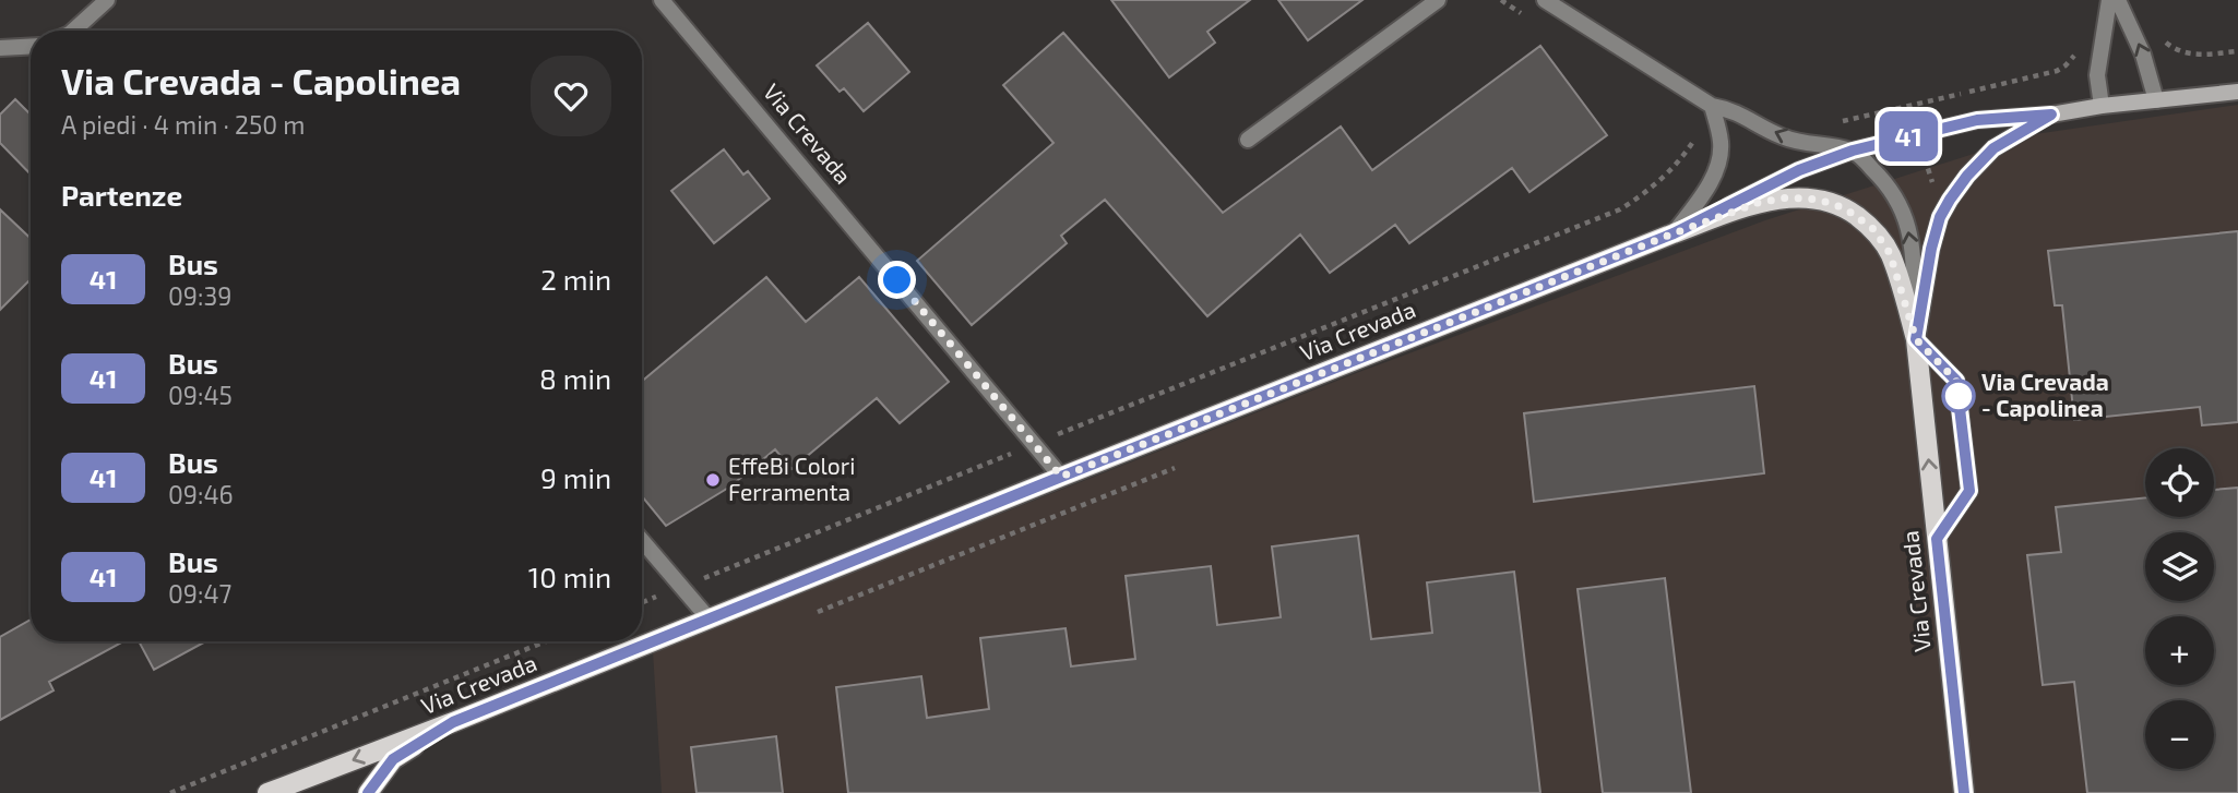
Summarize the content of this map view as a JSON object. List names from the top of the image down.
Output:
{
  "streets": {
    "main road": ["Via Crevada"]
  },
  "places": ["Via Crevada - Capolinea", "EffeBi Colori Ferramenta"],
  "lines": ["bus line 41"],
  "page": {
    "on_map": "41",
    "heading": [
      ["Via Crevada - Capolinea", "A piedi · 4 min · 250 m"],
      "Partenze"
    ],
    "list": [
      {
        "mark": "41",
        "name": "Bus",
        "note": "09:39",
        "value": "2 min"
      },
      {
        "mark": "41",
        "name": "Bus",
        "note": "09:45",
        "value": "8 min"
      },
      {
        "mark": "41",
        "name": "Bus",
        "note": "09:46",
        "value": "9 min"
      },
      {
        "mark": "41",
        "name": "Bus",
        "note": "09:47",
        "value": "10 min"
      }
    ],
    "map_buttons": ["+", "−"]
  }
}
